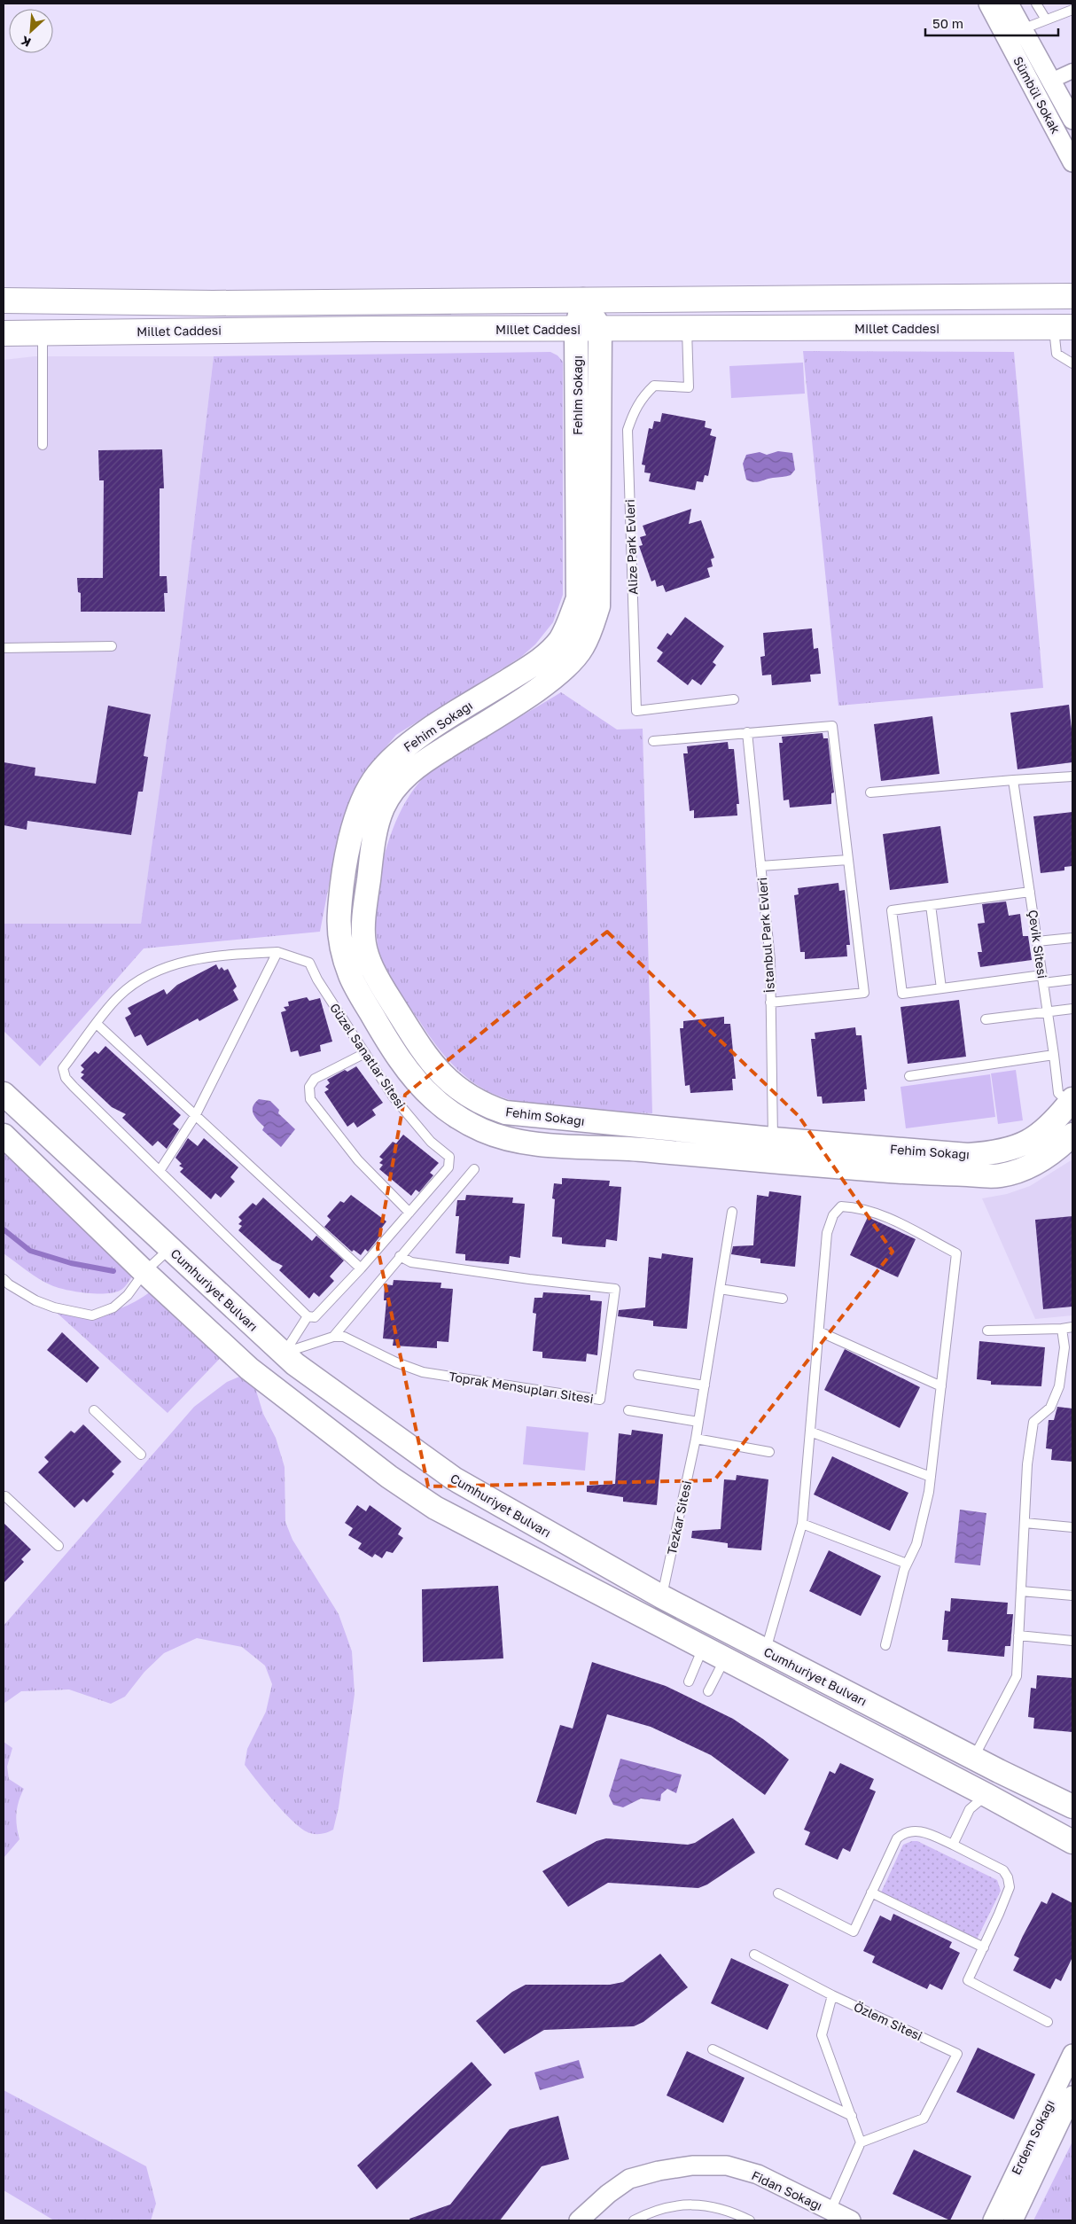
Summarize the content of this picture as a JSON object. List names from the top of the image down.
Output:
{
  "streets": {
    "main road": ["Millet Caddesi"],
    "street": [
      "Sümbül Sokak",
      "Fehim Sokağı",
      "Cumhuriyet Bulvarı",
      "Erdem Sokağı",
      "Fidan Sokağı"
    ],
    "lane": [
      "Alize Park Evleri",
      "İstanbul Park Evleri",
      "Çevik Sitesi",
      "Güzel Sanatlar Sitesi",
      "Toprak Mensupları Sitesi",
      "Tezkar Sitesi",
      "Özlem Sitesi"
    ]
  },
  "crossings": [
    ["Millet Caddesi", "Fehim Sokağı"],
    ["Millet Caddesi", "Alize Park Evleri"],
    ["Fehim Sokağı", "İstanbul Park Evleri"],
    ["Fehim Sokağı", "Çevik Sitesi"],
    ["Güzel Sanatlar Sitesi", "Cumhuriyet Bulvarı"],
    ["Cumhuriyet Bulvarı", "Tezkar Sitesi"]
  ],
  "scale_bar": "50 m",
  "north": "bottom left"
}
